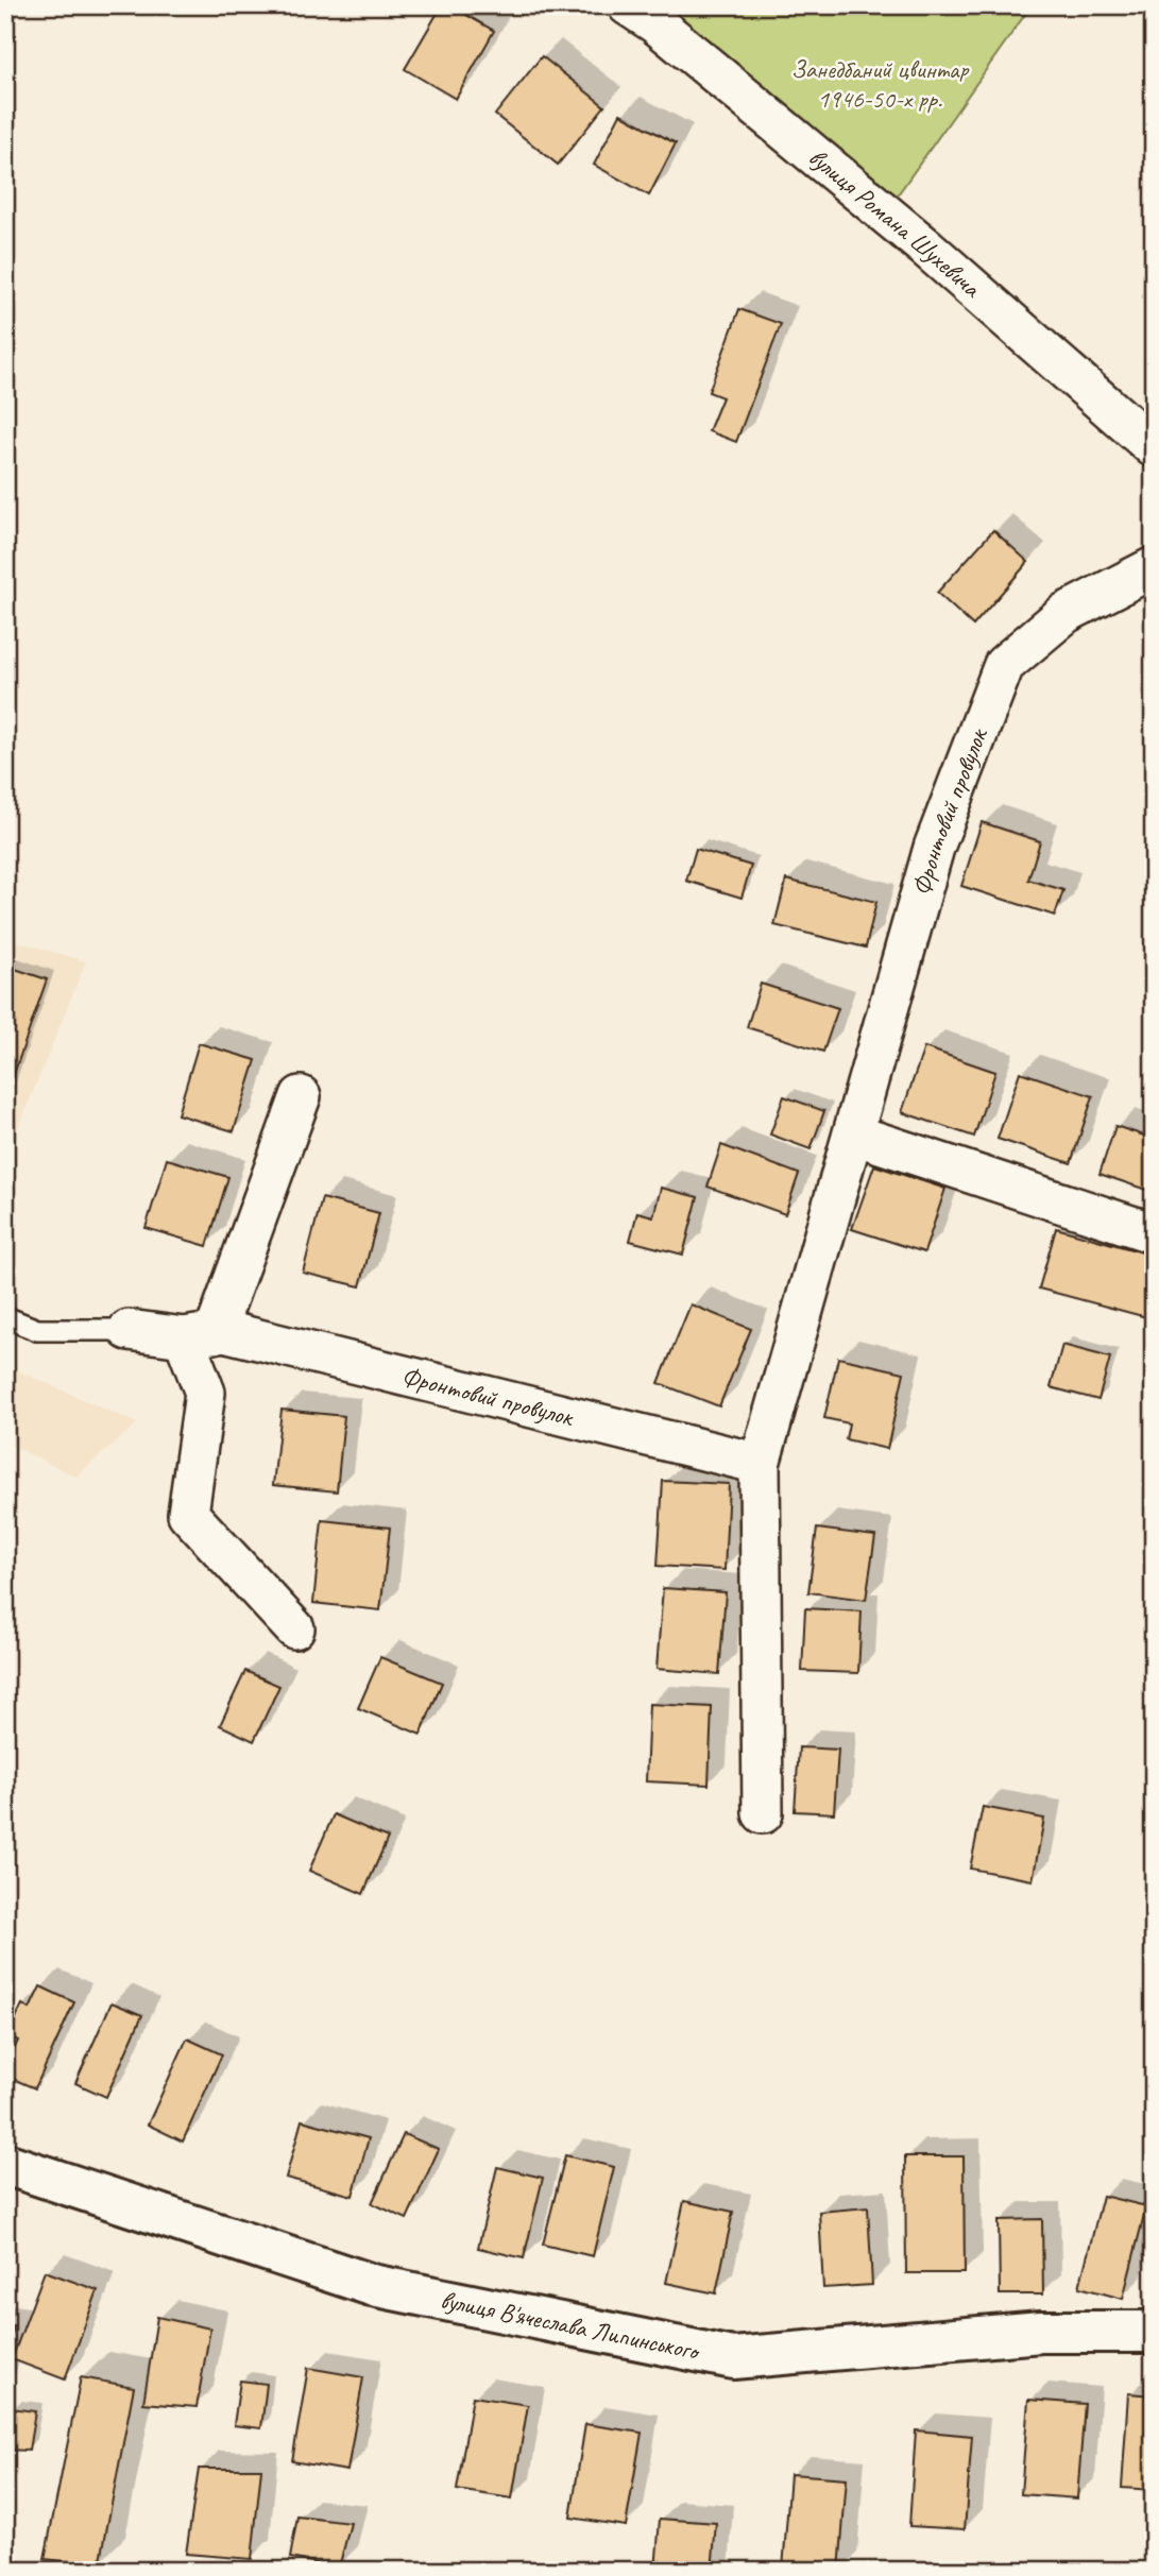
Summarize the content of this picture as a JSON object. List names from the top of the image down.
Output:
{
  "streets": {
    "street": ["вулиця Романа Шухевича", "Фронтовий провулок", "вулиця В'ячеслава Липинського"]
  },
  "parks": ["Занедбаний цвинтар 1946-50-х рр."]
}
